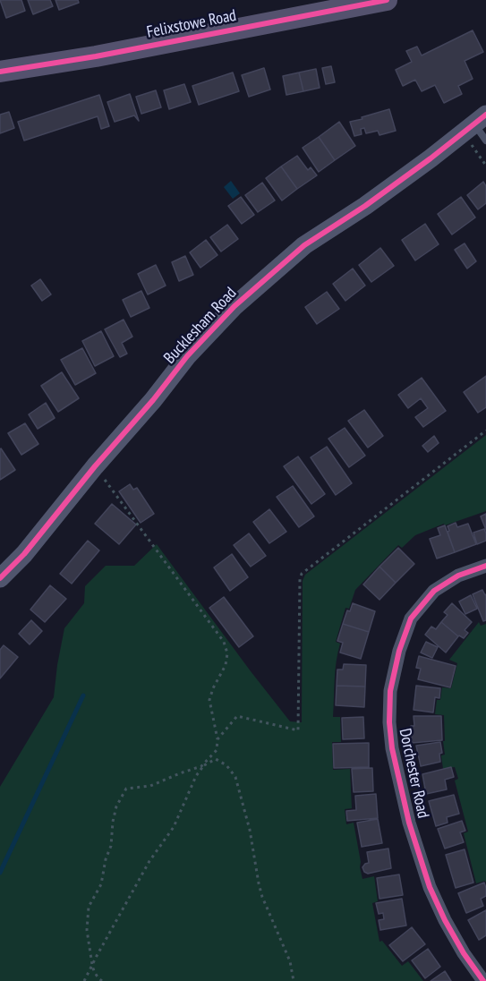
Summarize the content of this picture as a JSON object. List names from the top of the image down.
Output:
{
  "streets": {
    "main road": ["Felixstowe Road"],
    "street": ["Bucklesham Road", "Dorchester Road"]
  }
}
